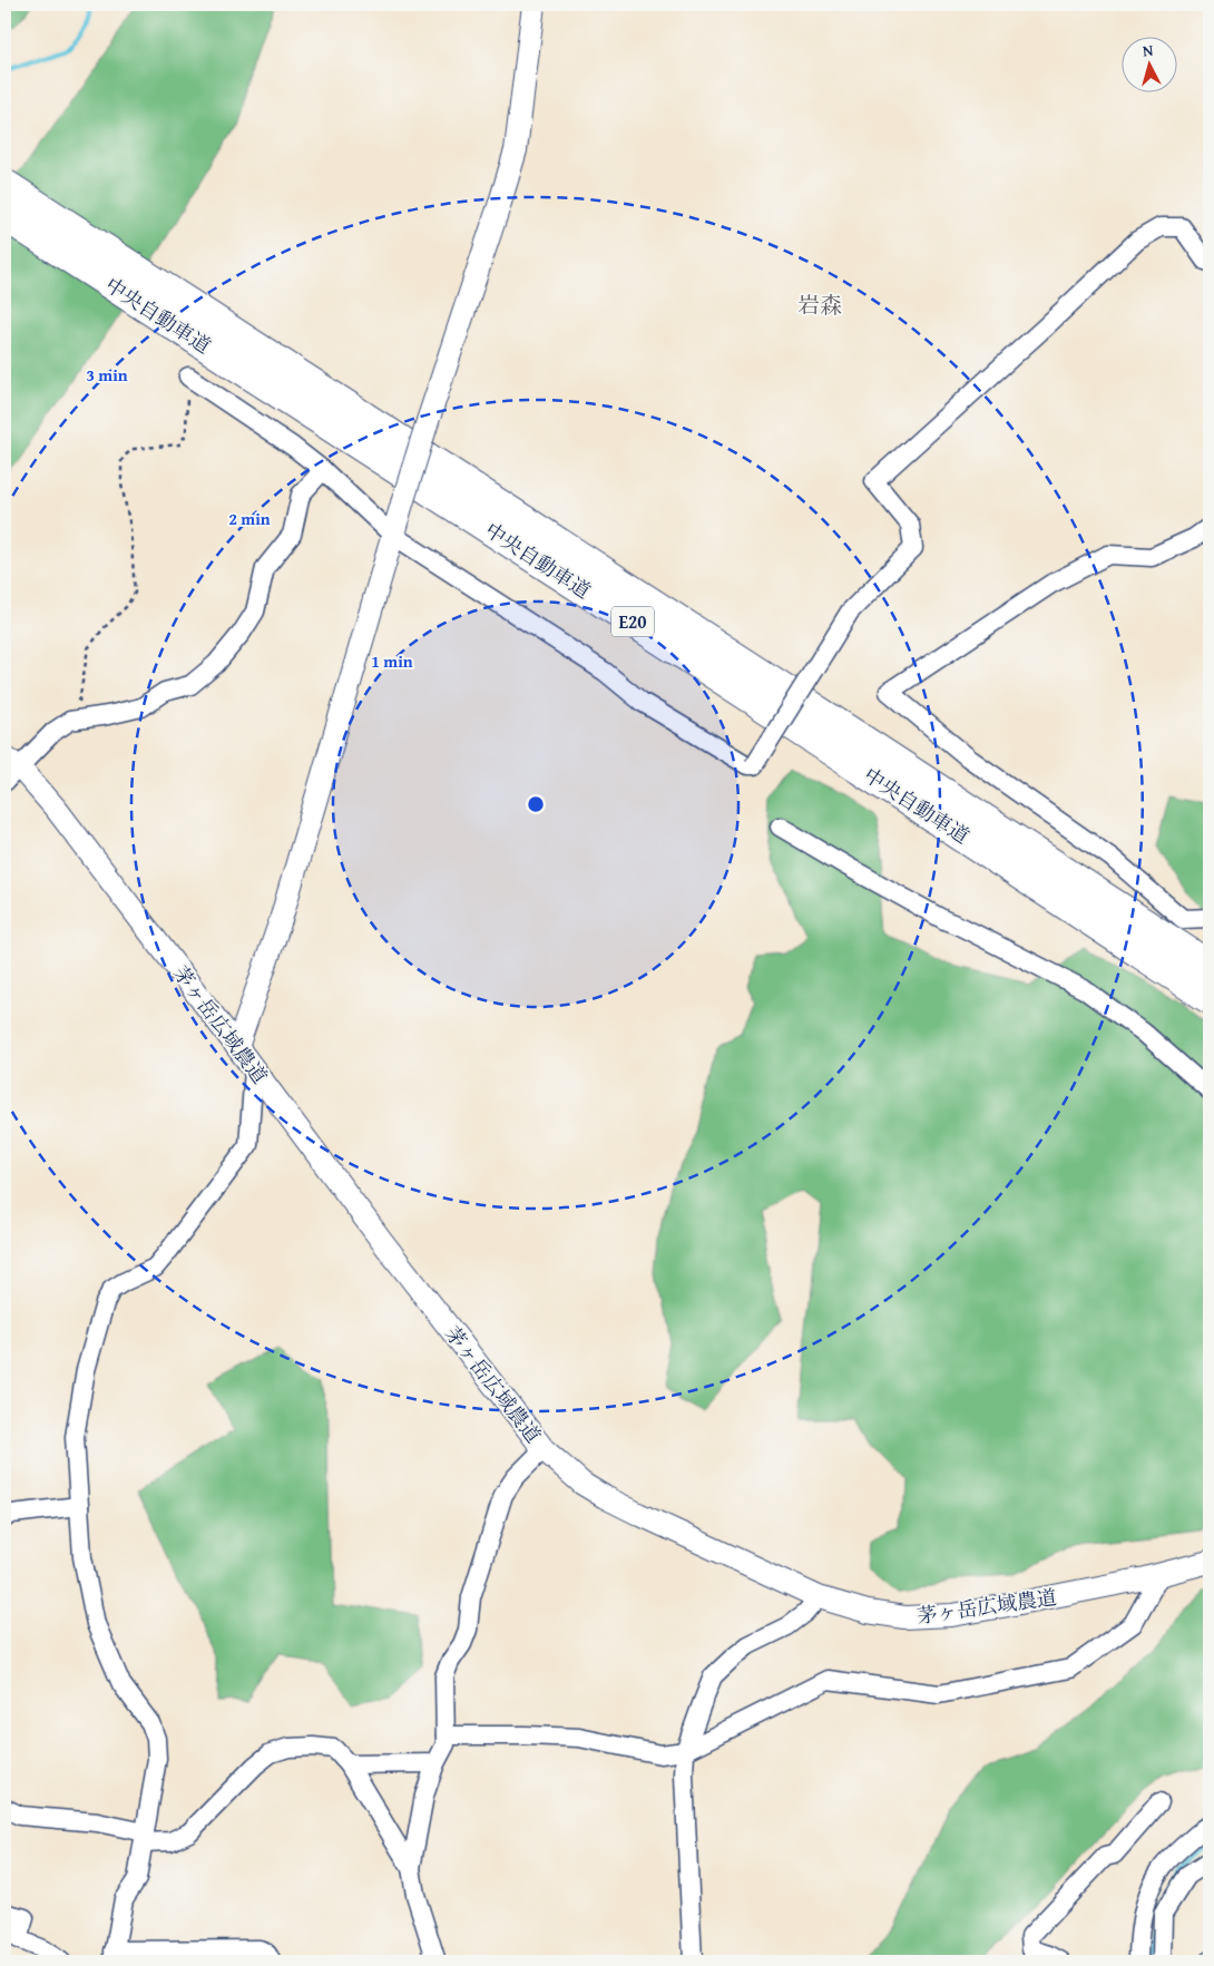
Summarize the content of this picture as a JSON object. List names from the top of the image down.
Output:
{
  "streets": {
    "highway": ["中央自動車道", "E20"],
    "street": ["茅ヶ岳広域農道"]
  },
  "districts": ["岩森"],
  "north": "top",
  "rings": ["3 min", "2 min", "1 min"]
}
